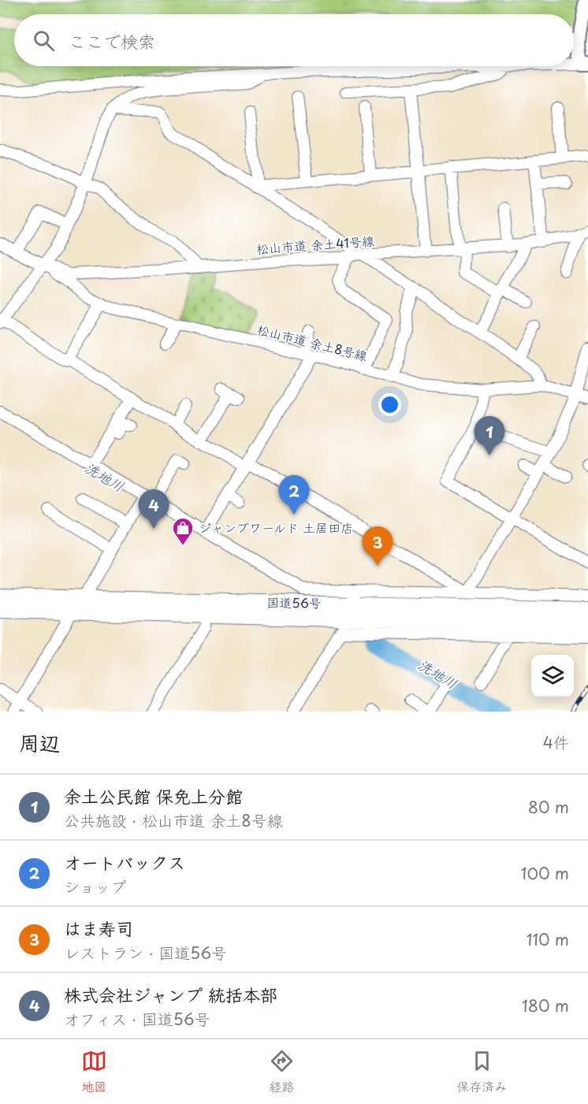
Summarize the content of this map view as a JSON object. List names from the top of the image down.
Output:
{
  "streets": {
    "highway": ["国道56号"],
    "street": ["松山市道 余土41号線", "松山市道 余土8号線"]
  },
  "crossings": [
    ["松山市道 余土41号線", "松山市道 余土8号線"]
  ],
  "water": ["洗地川"],
  "places": {
    "shop": ["ジャンプワールド 土居田店"]
  },
  "page": {
    "search": "ここで検索",
    "pins": [
      "1",
      "2",
      "4",
      "3"
    ],
    "heading": ["周辺", "4件"],
    "list": [
      {
        "mark": "1",
        "name": "余土公民館 保免上分館",
        "note": "公共施設 · 松山市道 余土8号線",
        "value": "80 m"
      },
      {
        "mark": "2",
        "name": "オートバックス",
        "note": "ショップ",
        "value": "100 m"
      },
      {
        "mark": "3",
        "name": "はま寿司",
        "note": "レストラン · 国道56号",
        "value": "110 m"
      },
      {
        "mark": "4",
        "name": "株式会社ジャンプ 統括本部",
        "note": "オフィス · 国道56号",
        "value": "180 m"
      }
    ],
    "nav": ["地図", "経路", "保存済み"]
  }
}
